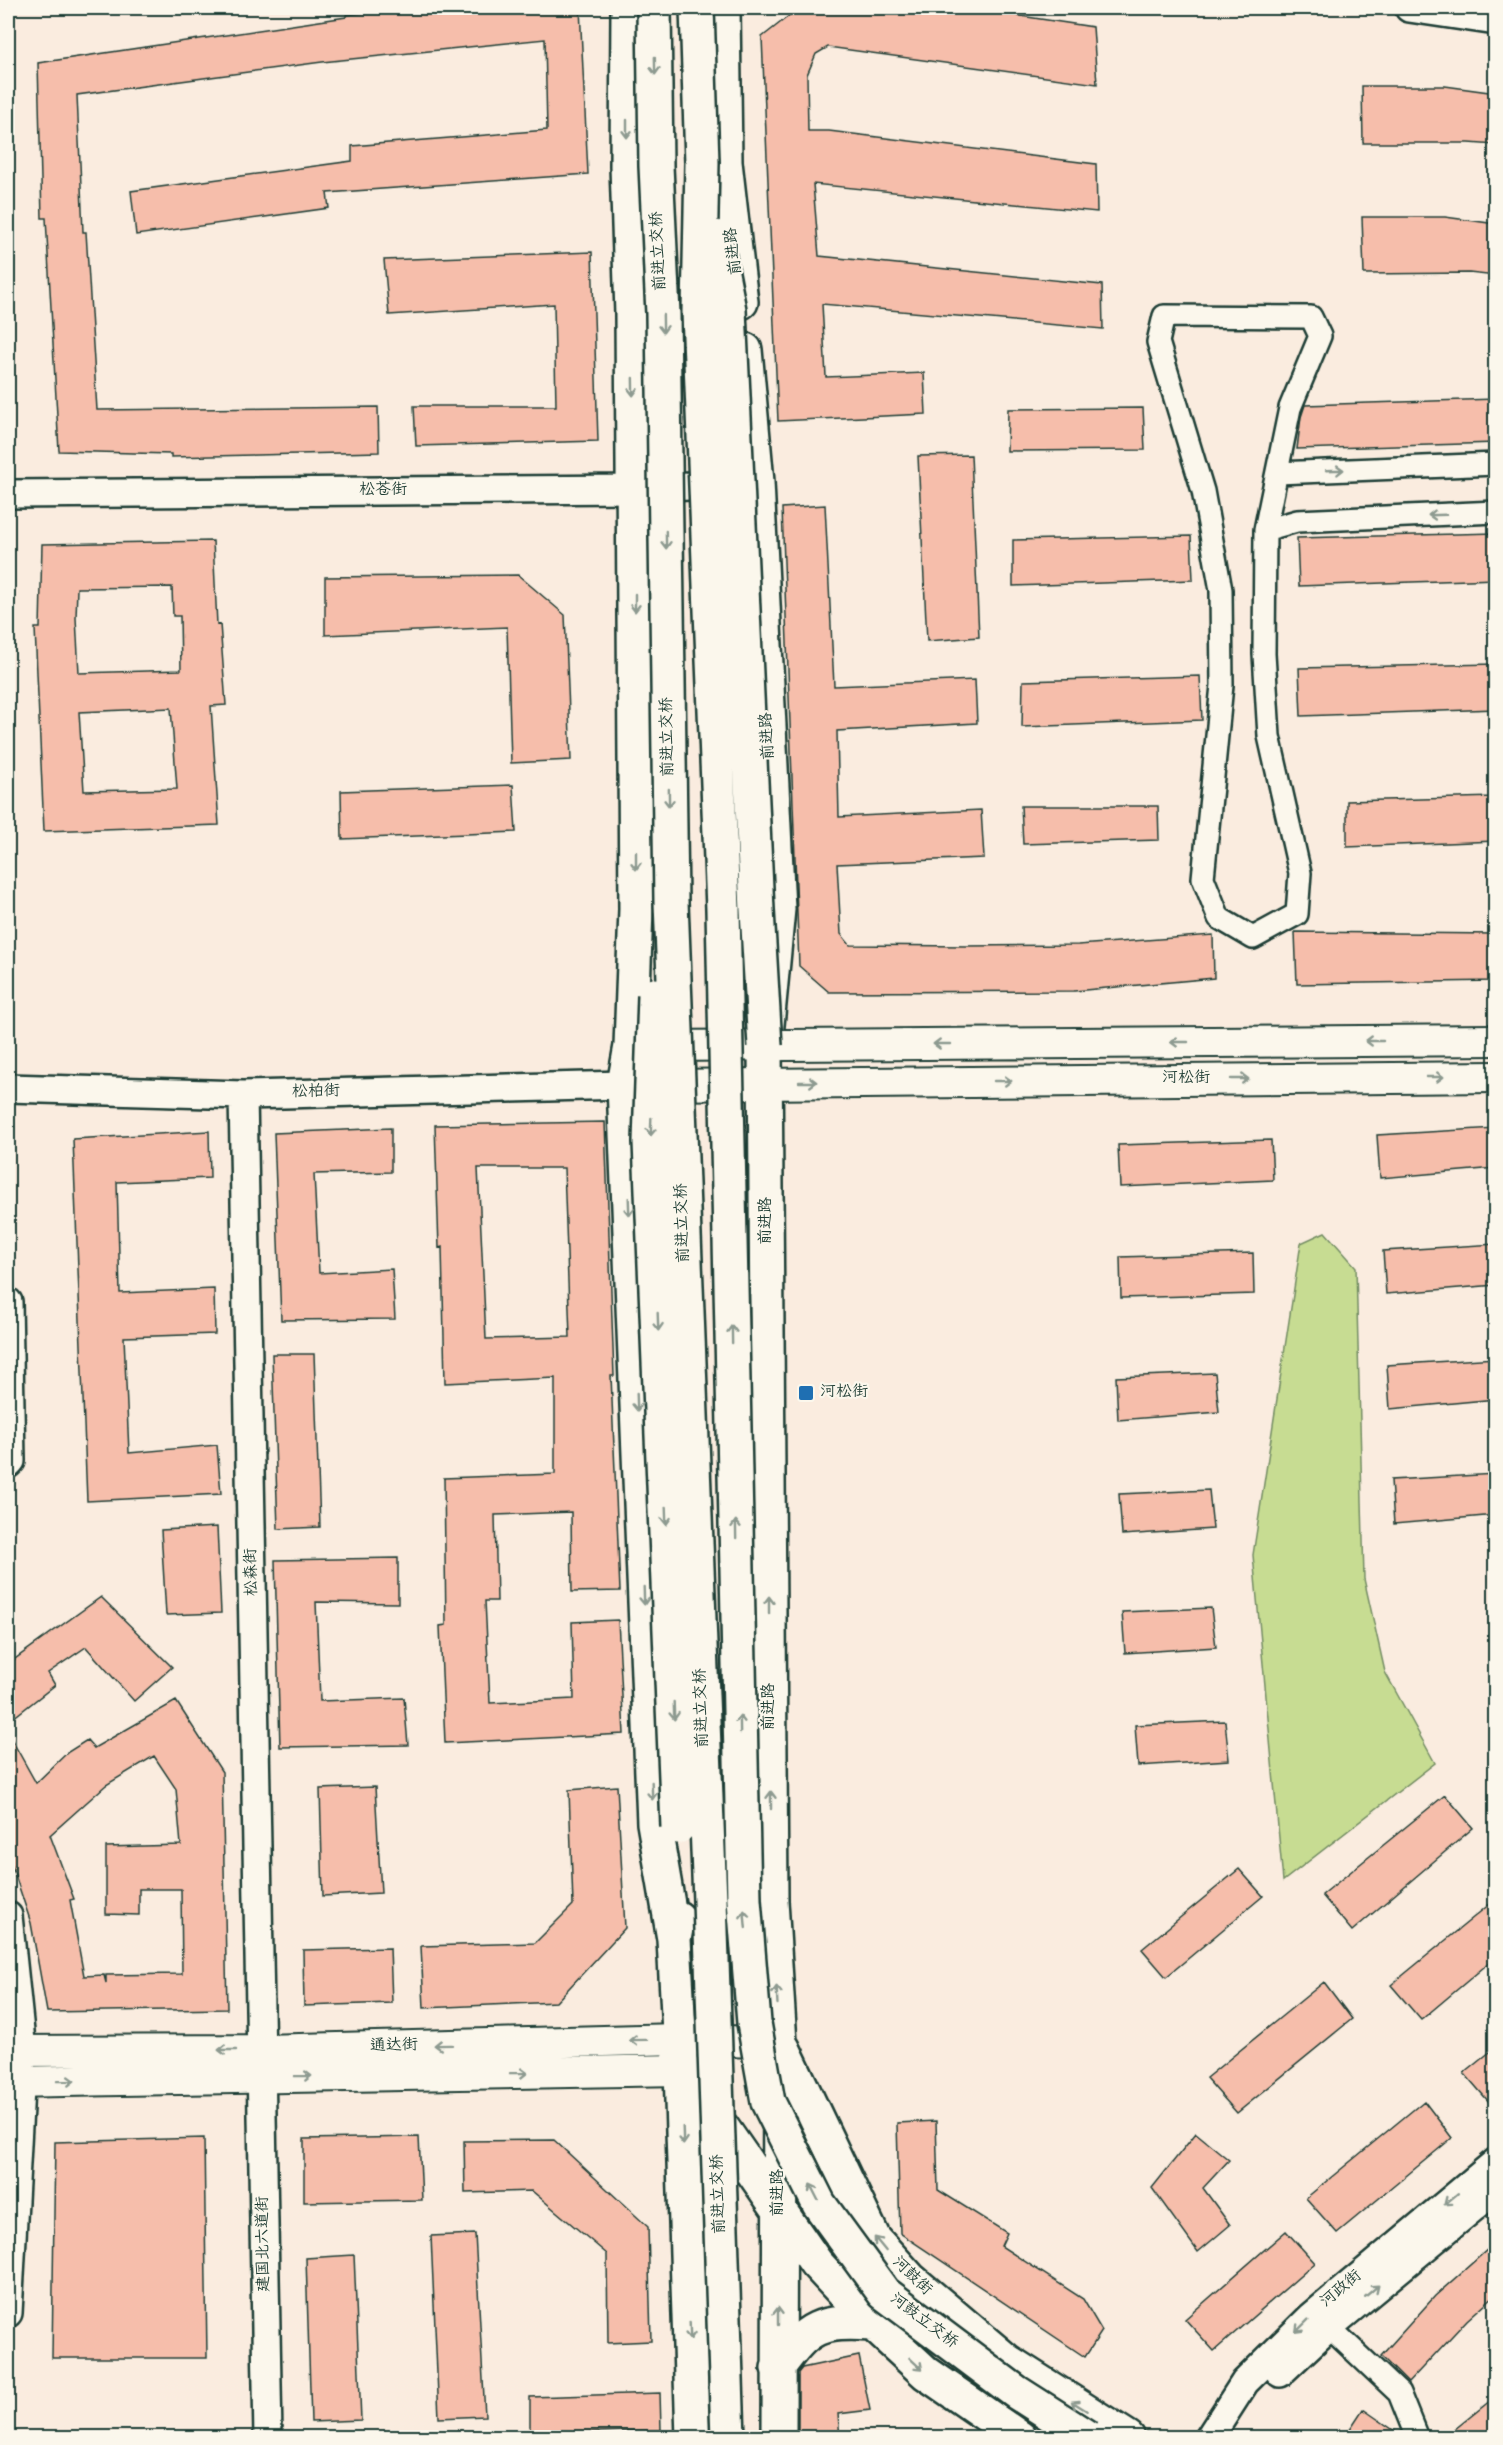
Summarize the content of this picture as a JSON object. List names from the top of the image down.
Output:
{
  "streets": {
    "highway": [
      "前进立交桥",
      "前进路",
      "河鼓街",
      "河鼓立交桥"
    ],
    "main road": ["河松街", "通达街"],
    "street": [
      "松苍街",
      "松柏街",
      "松森街",
      "建国北六道街",
      "河政街"
    ]
  },
  "crossings": [
    ["前进路", "松苍街"],
    ["前进路", "河松街"],
    ["前进路", "通达街"],
    ["前进路", "河鼓街"],
    ["河松街", "松柏街"],
    ["松柏街", "松森街"],
    ["松森街", "通达街"],
    ["松森街", "建国北六道街"],
    ["通达街", "建国北六道街"],
    ["通达街", "河鼓街"]
  ],
  "places": {
    "transit": ["河松街"]
  }
}
